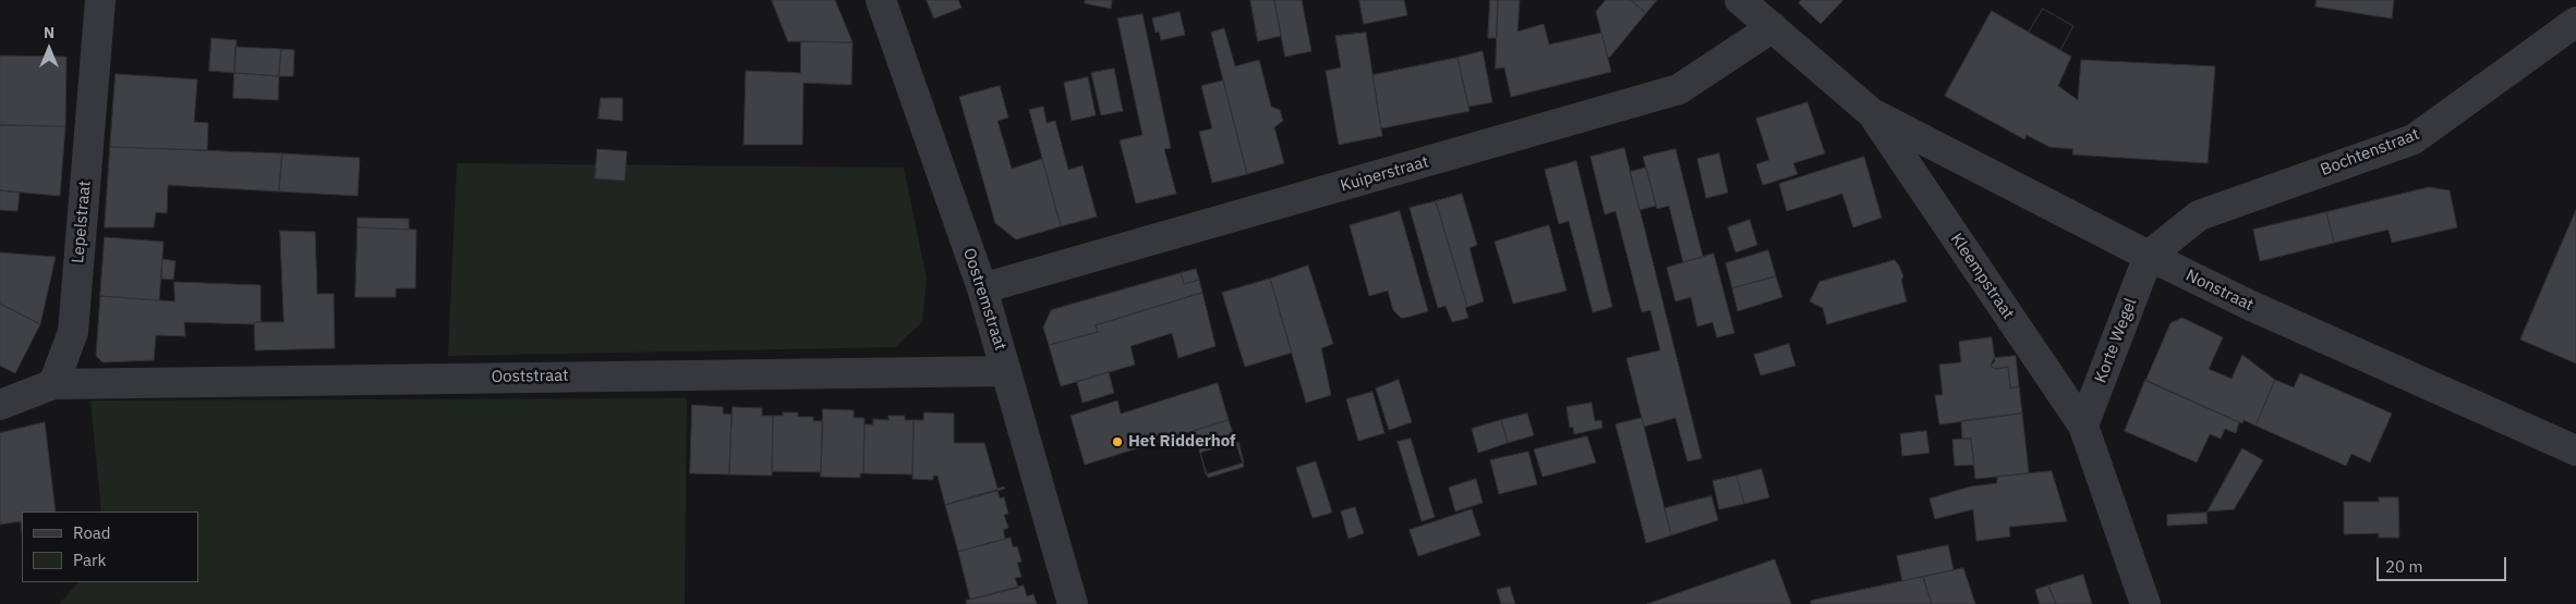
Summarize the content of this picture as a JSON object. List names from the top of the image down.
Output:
{
  "streets": {
    "street": [
      "Bochtenstraat",
      "Kuiperstraat",
      "Lepelstraat",
      "Kleempstraat",
      "Nonstraat",
      "Oostremstraat",
      "Korte Wegel",
      "Ooststraat"
    ]
  },
  "crossings": [
    ["Bochtenstraat", "Nonstraat"],
    ["Bochtenstraat", "Korte Wegel"],
    ["Kuiperstraat", "Kleempstraat"],
    ["Kuiperstraat", "Oostremstraat"],
    ["Lepelstraat", "Ooststraat"],
    ["Kleempstraat", "Nonstraat"],
    ["Kleempstraat", "Korte Wegel"],
    ["Nonstraat", "Korte Wegel"],
    ["Oostremstraat", "Ooststraat"]
  ],
  "places": ["Het Ridderhof"],
  "legend": ["Road", "Park"],
  "scale_bar": "20 m",
  "north": "top"
}
